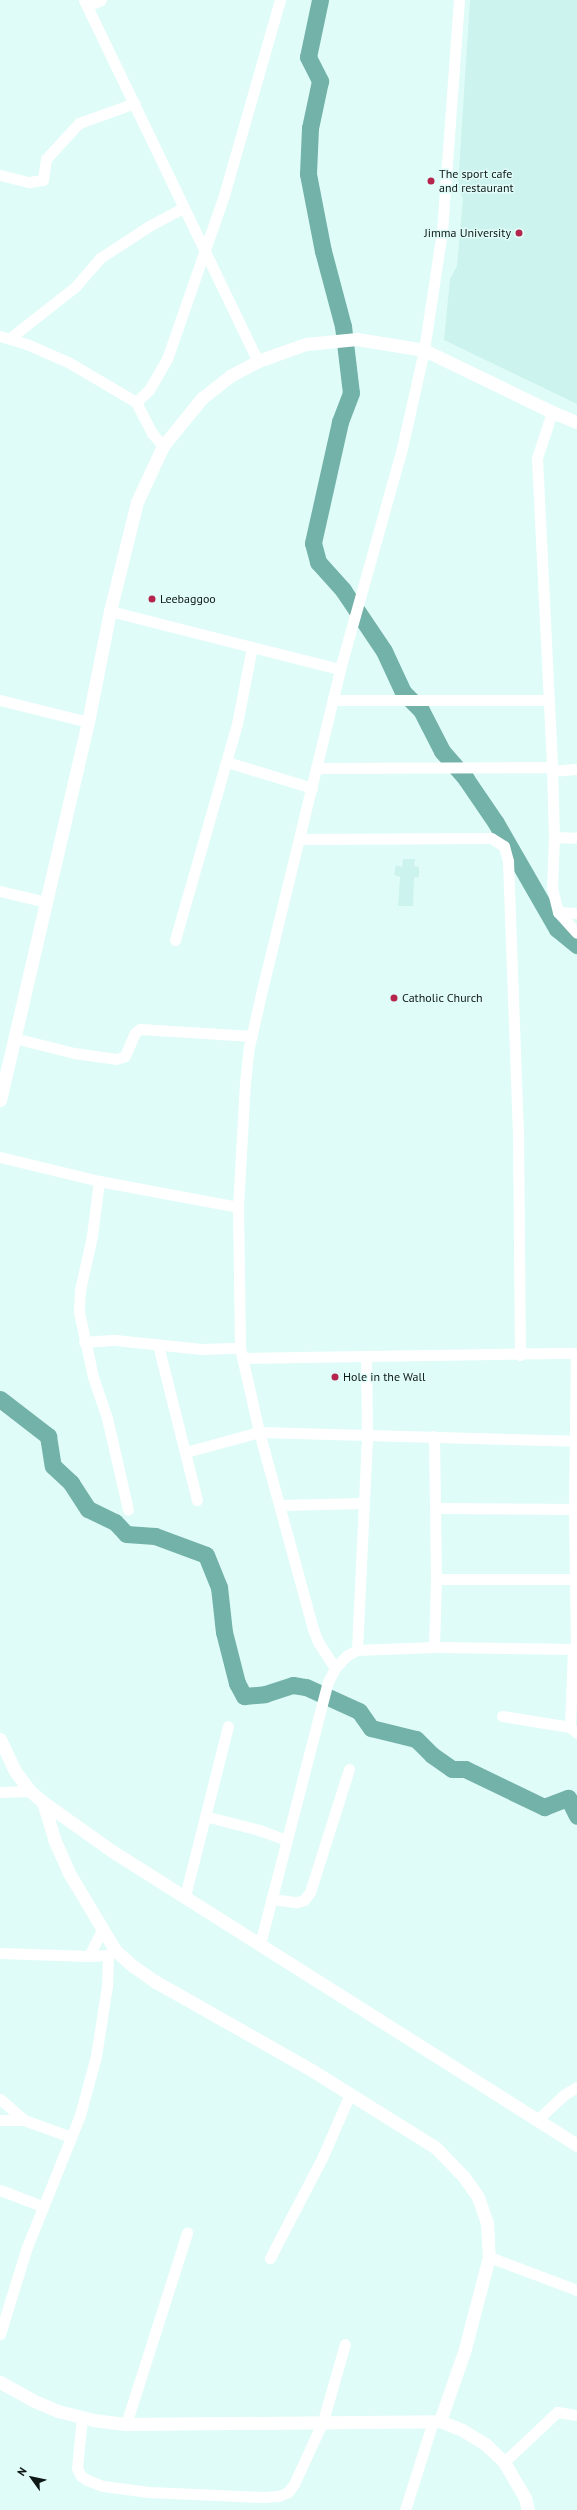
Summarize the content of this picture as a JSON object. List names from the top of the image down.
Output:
{
  "places": [
    "The sport cafe and restaurant",
    "Jimma University",
    "Leebaggoo",
    "Catholic Church",
    "Hole in the Wall"
  ],
  "north": "top left"
}
